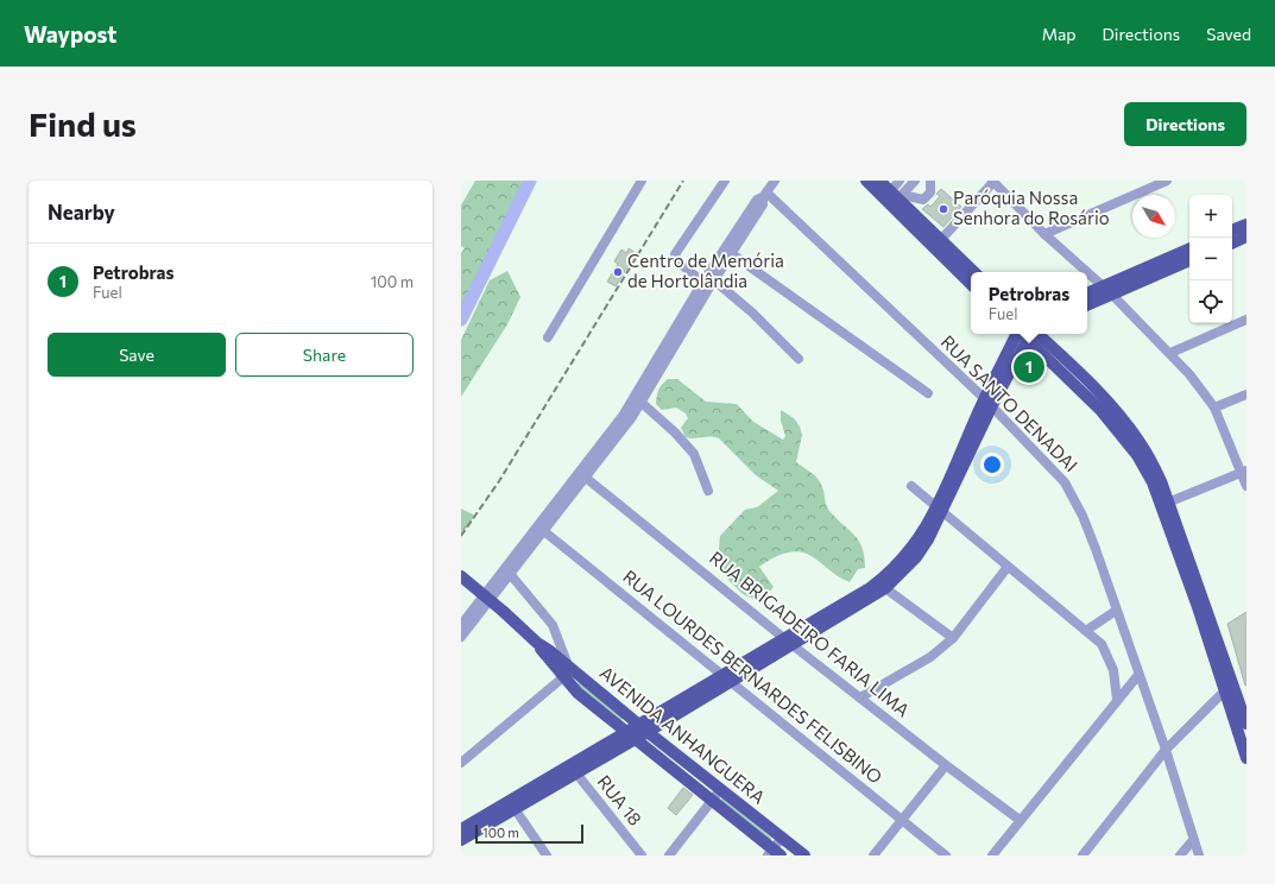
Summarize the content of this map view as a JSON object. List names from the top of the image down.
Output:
{
  "streets": {
    "main road": ["AVENIDA ANHANGUERA"],
    "street": [
      "RUA SANTO DENADAI",
      "RUA BRIGADEIRO FARIA LIMA",
      "RUA LOURDES BERNARDES FELISBINO",
      "RUA 18"
    ]
  },
  "places": ["Paróquia Nossa Senhora do Rosário", "Centro de Memória de Hortolândia"],
  "scale_bar": "100 m",
  "north": "bottom right",
  "page": {
    "header": "Waypost",
    "nav": ["Map", "Directions", "Saved"],
    "buttons": [
      "Directions",
      ["Save", "Share"]
    ],
    "title": "Find us",
    "heading": "Nearby",
    "map_buttons": ["+", "−"],
    "list": [
      {
        "mark": "1",
        "name": "Petrobras",
        "note": "Fuel",
        "value": "100 m"
      }
    ],
    "popup": ["Petrobras", "Fuel"],
    "pins": "1",
    "scale": "100 m"
  }
}
